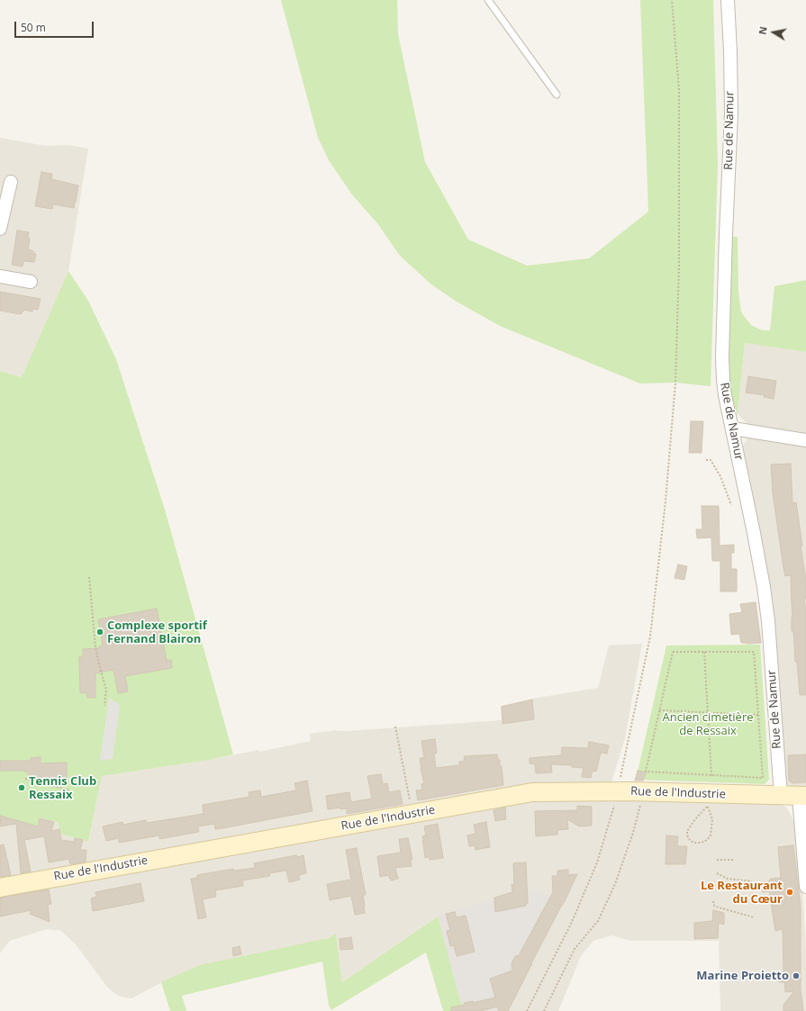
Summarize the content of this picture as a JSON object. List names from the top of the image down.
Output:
{
  "streets": {
    "street": ["Rue de Namur", "Rue de l'Industrie"]
  },
  "crossings": [
    ["Rue de Namur", "Rue de l'Industrie"]
  ],
  "parks": ["Ancien cimetière de Ressaix"],
  "places": [
    "Complexe sportif Fernand Blairon",
    "Tennis Club Ressaix",
    "Le Restaurant du Cœur",
    "Marine Proietto"
  ],
  "scale_bar": "50 m",
  "north": "left"
}
